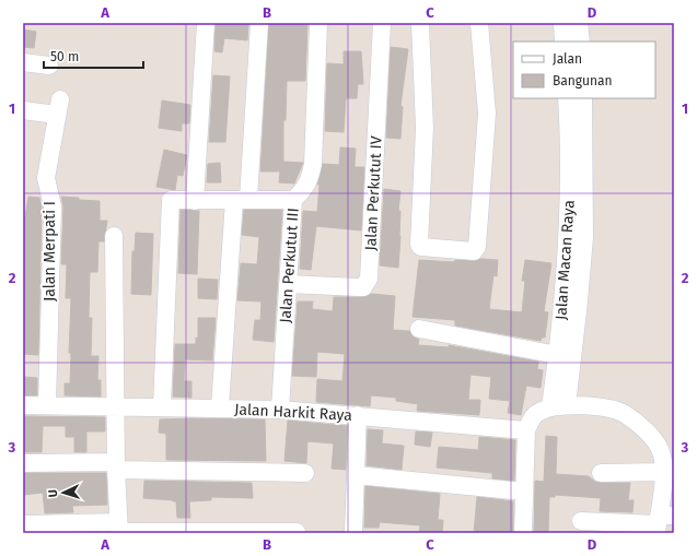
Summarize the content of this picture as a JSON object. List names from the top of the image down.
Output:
{
  "streets": {
    "street": [
      "Jalan Perkutut IV",
      "Jalan Merpati I",
      "Jalan Macan Raya",
      "Jalan Perkutut III",
      "Jalan Harkit Raya"
    ]
  },
  "crossings": [
    ["Jalan Perkutut IV", "Jalan Perkutut III"],
    ["Jalan Merpati I", "Jalan Harkit Raya"],
    ["Jalan Perkutut III", "Jalan Harkit Raya"]
  ],
  "legend": ["Jalan", "Bangunan"],
  "scale_bar": "50 m",
  "north": "left",
  "grid": {
    "columns": [
      "A",
      "B",
      "C",
      "D"
    ],
    "rows": ["1", "2", "3"]
  }
}
